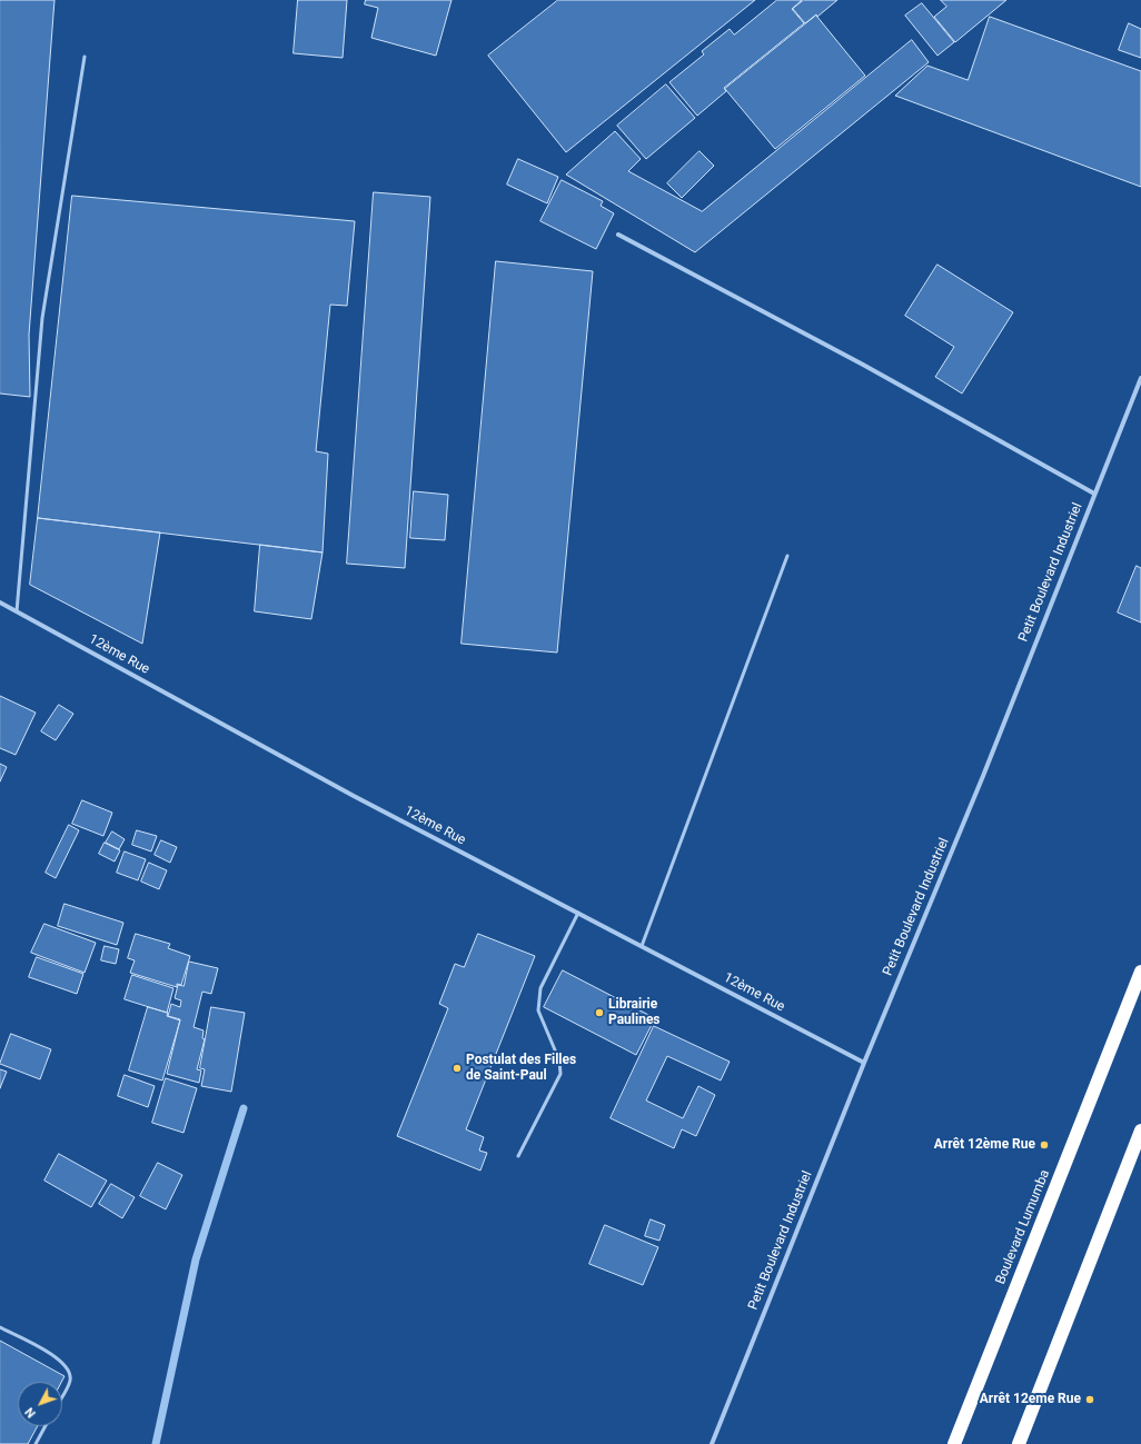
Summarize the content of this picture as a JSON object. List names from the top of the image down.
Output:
{
  "streets": {
    "highway": ["Boulevard Lumumba"],
    "street": ["Petit Boulevard Industriel", "12ème Rue"]
  },
  "crossings": [
    ["Petit Boulevard Industriel", "12ème Rue"]
  ],
  "places": [
    "Librairie Paulines",
    "Postulat des Filles de Saint-Paul",
    "Arrêt 12ème Rue",
    "Arrêt 12eme Rue"
  ],
  "north": "bottom left"
}
